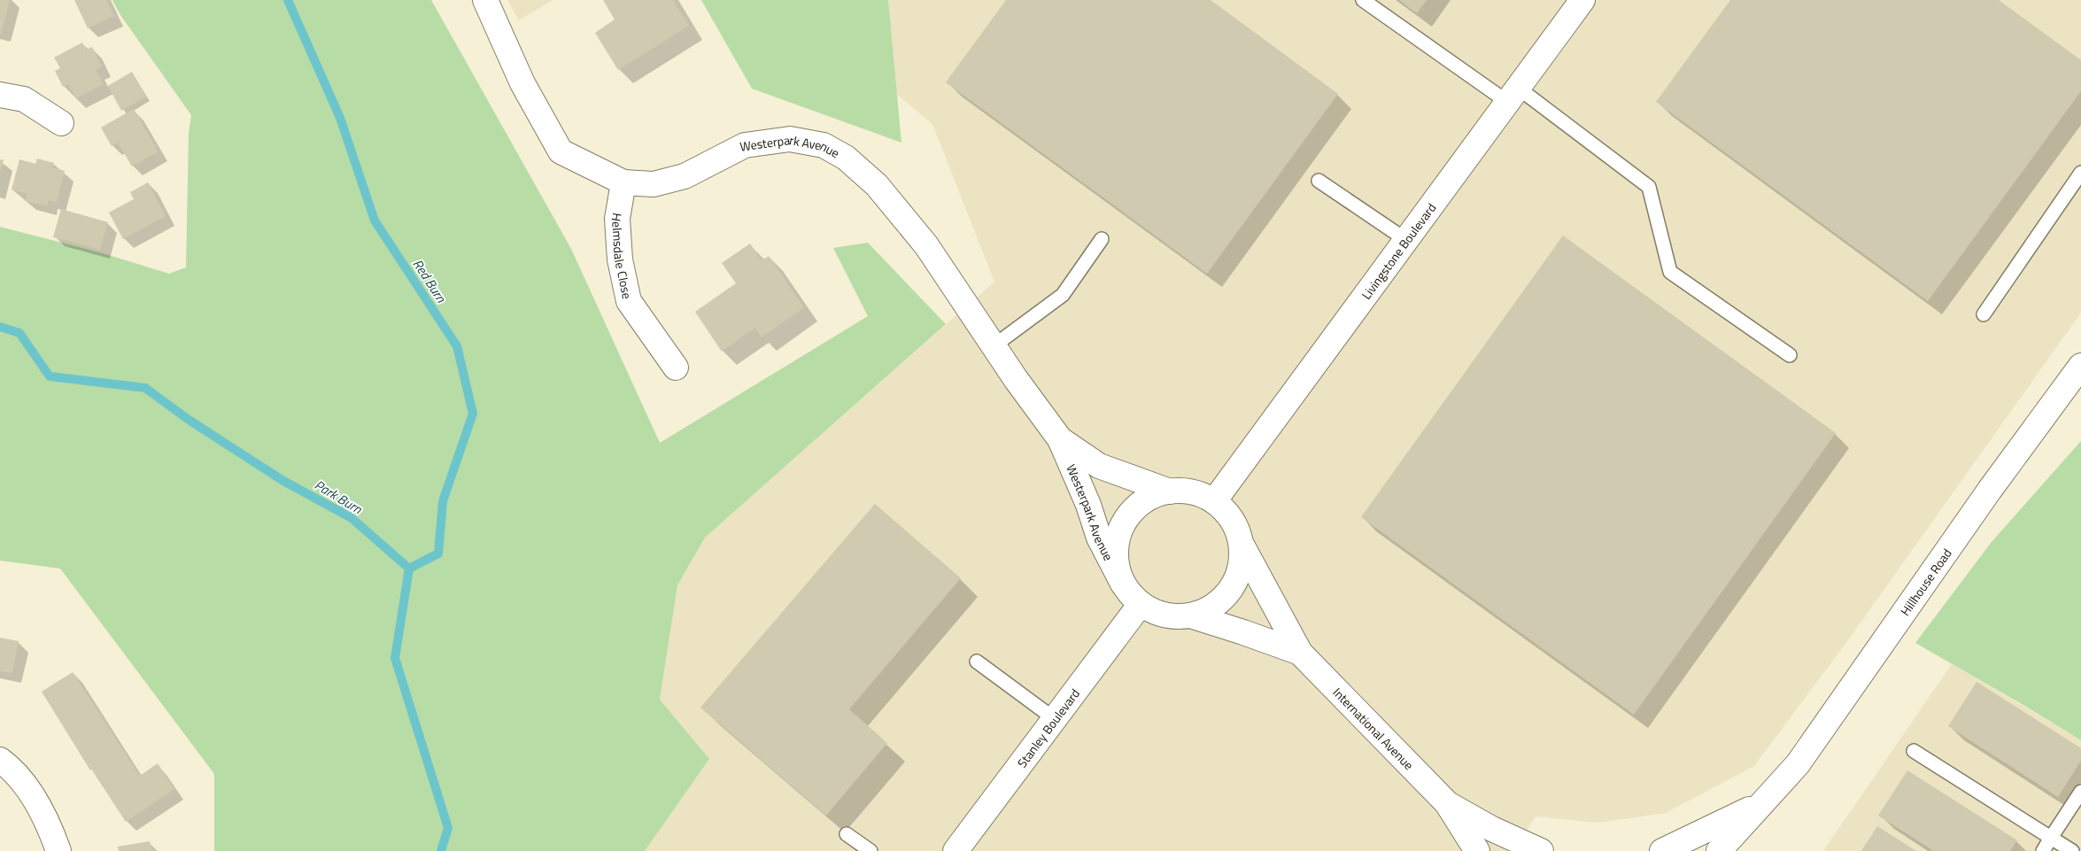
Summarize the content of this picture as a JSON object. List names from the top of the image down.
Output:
{
  "streets": {
    "street": [
      "Westerpark Avenue",
      "Livingstone Boulevard",
      "Helmsdale Close",
      "Hillhouse Road",
      "Stanley Boulevard",
      "International Avenue"
    ]
  },
  "crossings": [
    ["Westerpark Avenue", "Livingstone Boulevard"],
    ["Westerpark Avenue", "Helmsdale Close"],
    ["Westerpark Avenue", "Stanley Boulevard"],
    ["Westerpark Avenue", "International Avenue"],
    ["Livingstone Boulevard", "Stanley Boulevard"],
    ["Livingstone Boulevard", "International Avenue"],
    ["Stanley Boulevard", "International Avenue"]
  ],
  "water": ["Red Burn", "Park Burn"]
}
